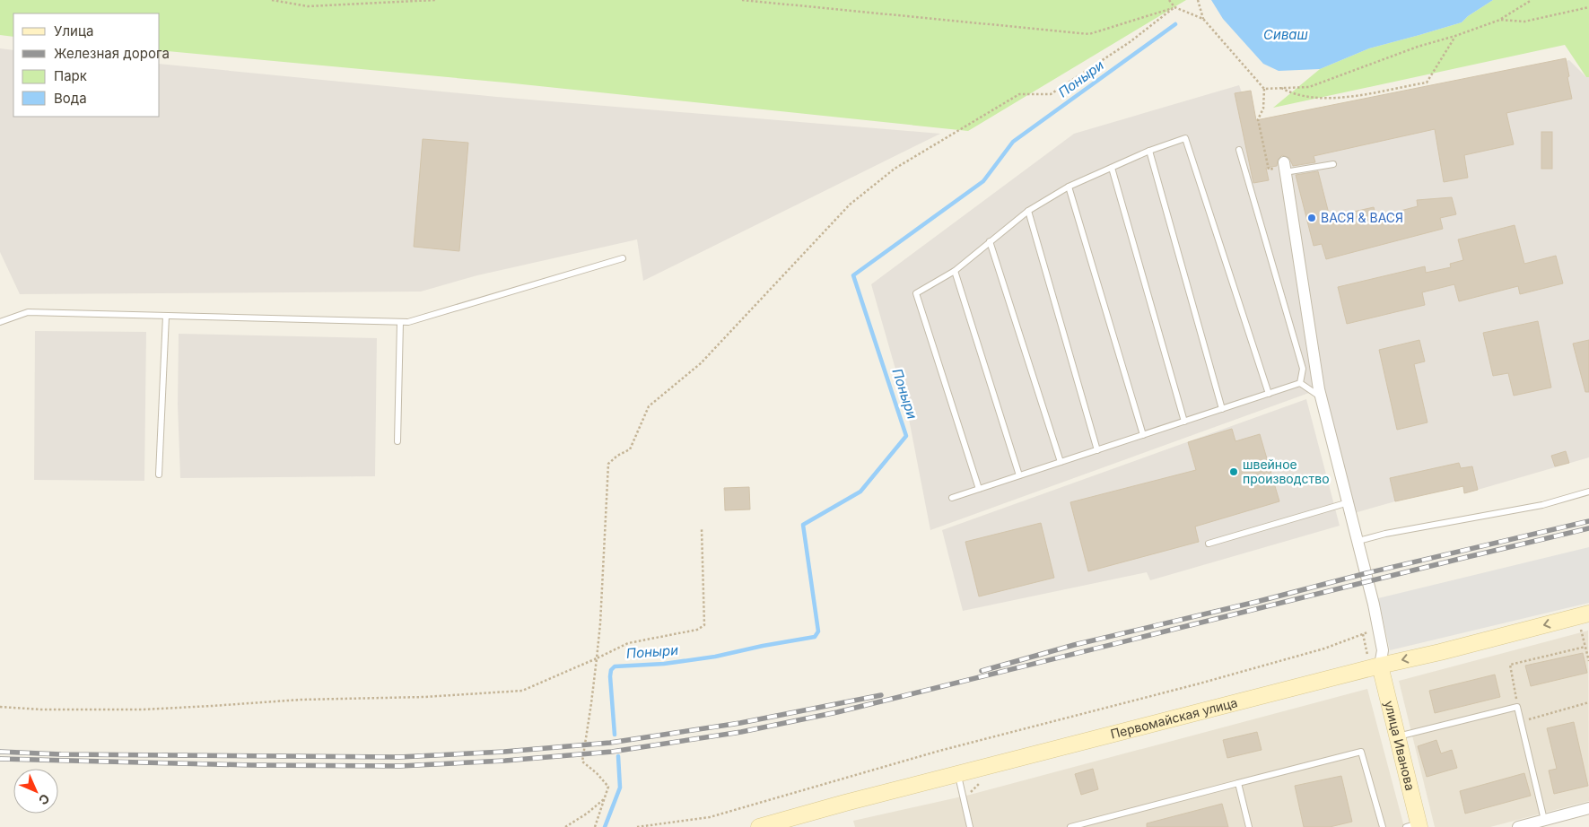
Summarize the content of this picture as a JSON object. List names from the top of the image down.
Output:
{
  "streets": {
    "street": ["Первомайская улица", "улица Иванова"]
  },
  "crossings": [
    ["Первомайская улица", "улица Иванова"]
  ],
  "water": ["Сиваш", "Поныри"],
  "places": ["ВАСЯ & ВАСЯ", "швейное производство"],
  "legend": [
    "Улица",
    "Железная дорога",
    "Парк",
    "Вода"
  ],
  "north": "bottom right"
}
